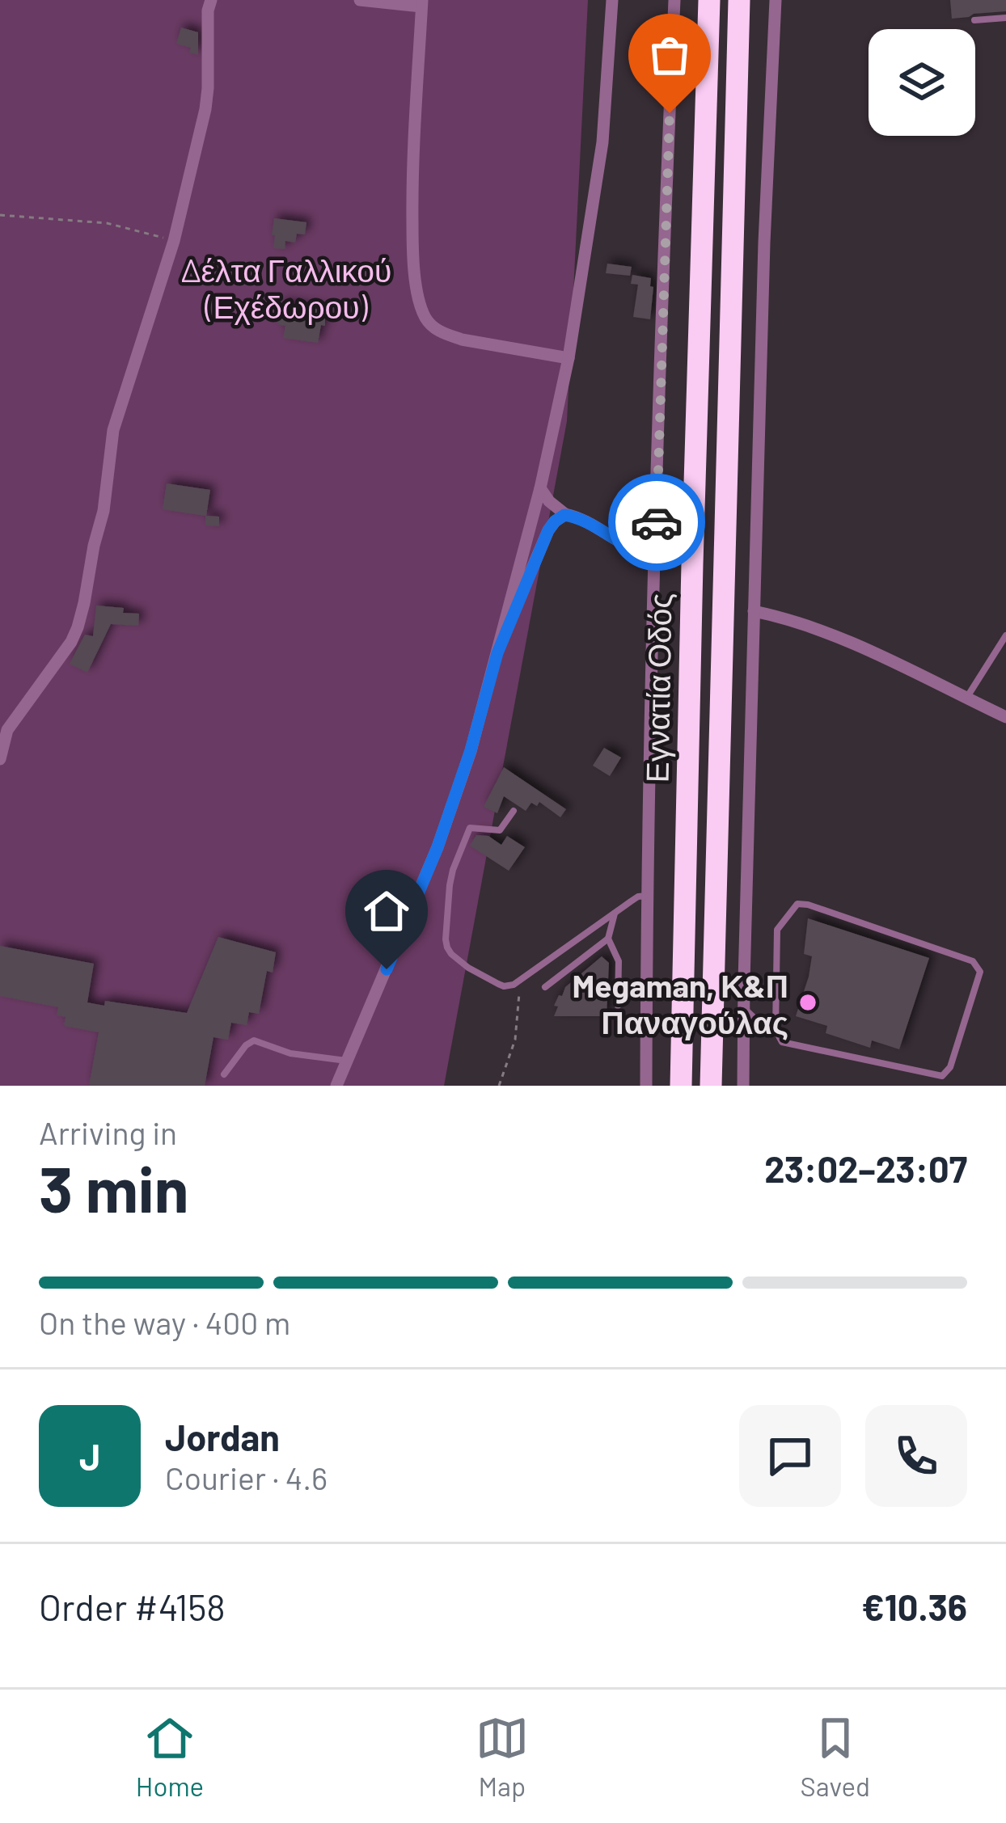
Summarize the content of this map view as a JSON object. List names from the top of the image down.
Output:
{
  "streets": {
    "highway": ["Εγνατία Οδός"]
  },
  "parks": ["Δέλτα Γαλλικού (Εχέδωρου)"],
  "places": ["Megaman, Κ&Π Παναγούλας"],
  "page": {
    "heading": ["3 min", "Arriving in", "23:02–23:07"],
    "panel": [
      "Jordan",
      "Courier · 4.6",
      "Order #4158",
      "€10.36"
    ],
    "bar": "On the way · 400 m",
    "round": "J",
    "tabs": ["Home", "Map", "Saved"]
  }
}
